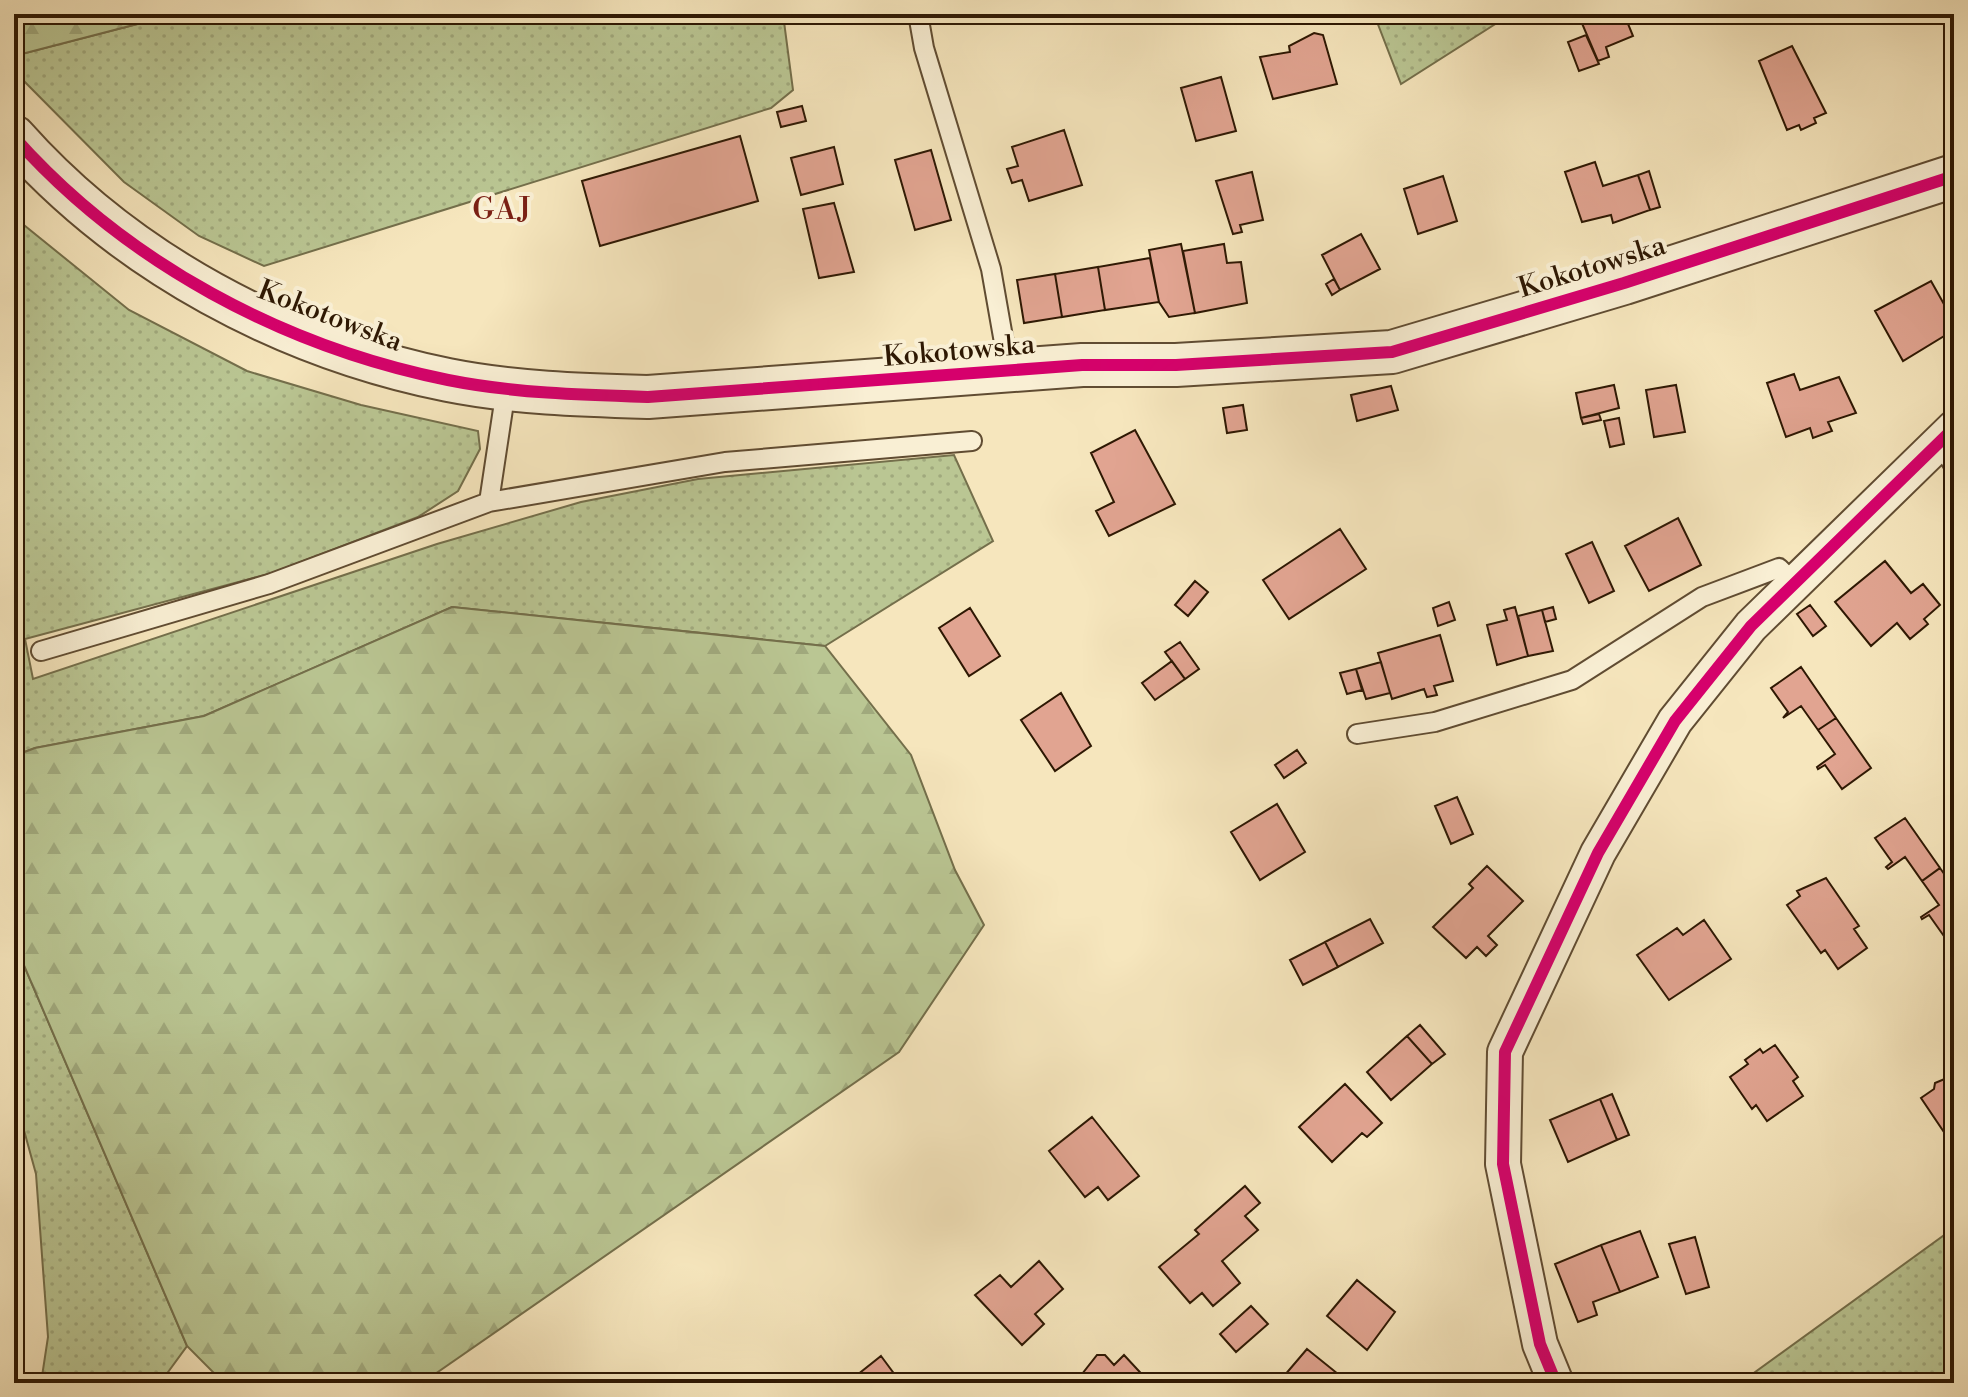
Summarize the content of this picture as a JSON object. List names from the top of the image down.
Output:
{
  "streets": {
    "street": ["Kokotowska"]
  },
  "districts": ["GAJ"]
}
